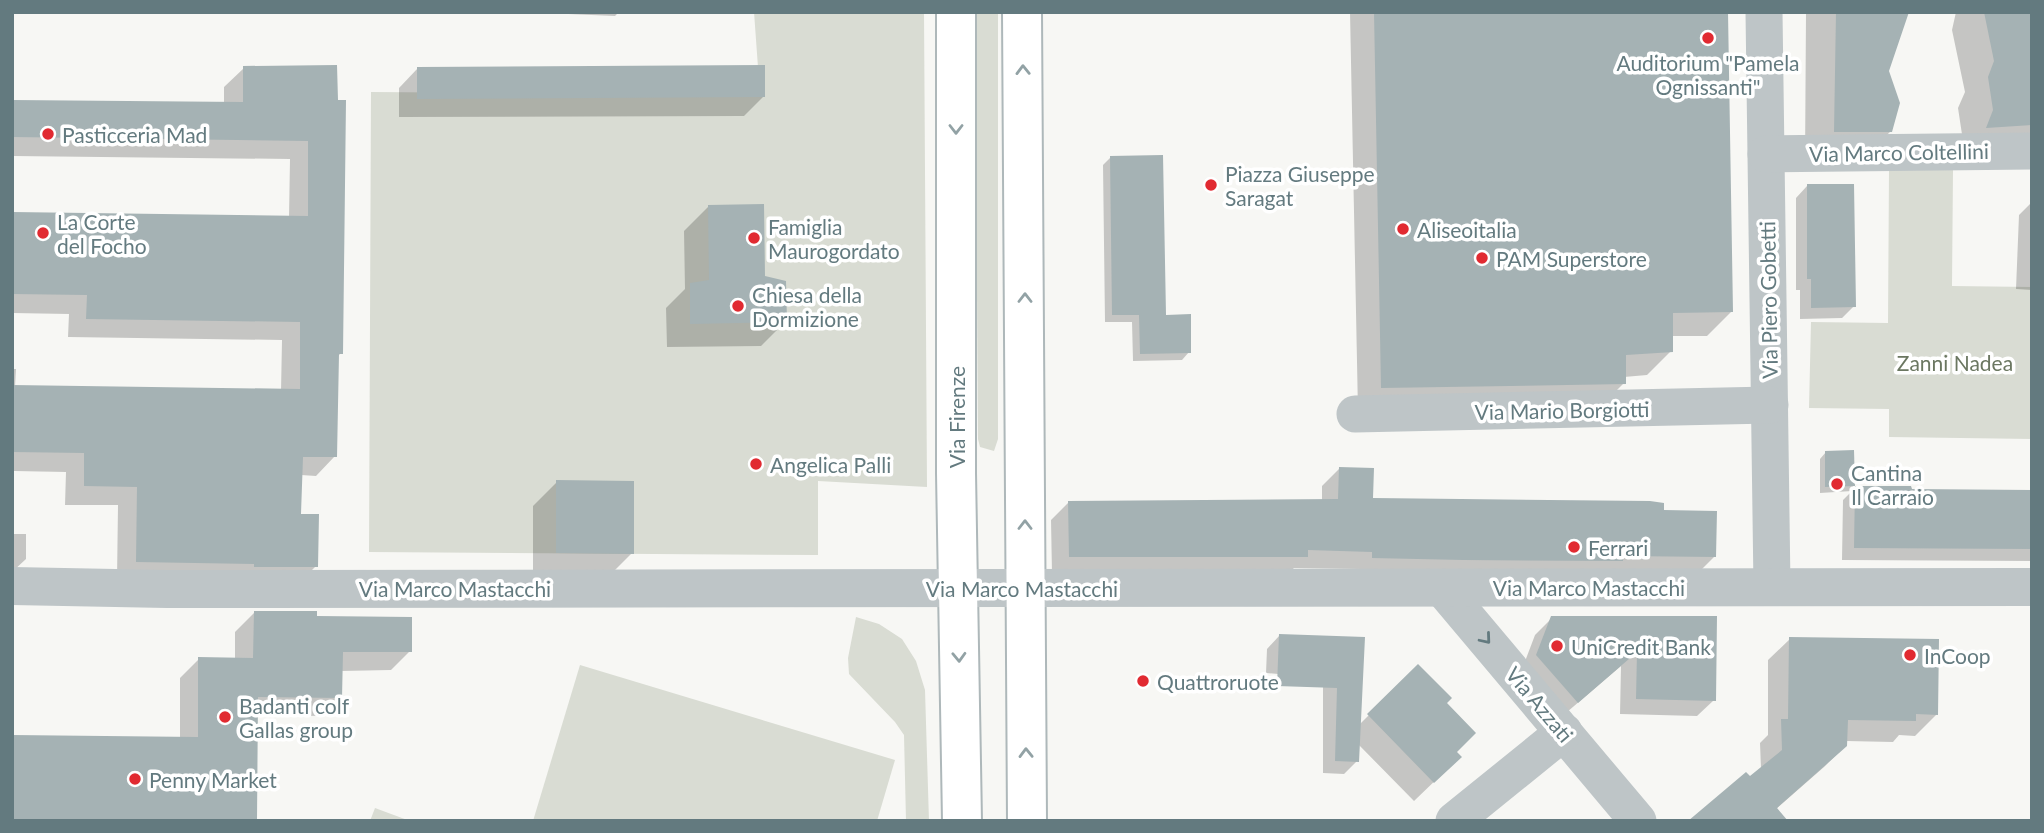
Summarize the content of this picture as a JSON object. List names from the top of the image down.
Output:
{
  "streets": {
    "main road": ["Via Firenze"],
    "street": [
      "Via Marco Coltellini",
      "Via Piero Gobetti",
      "Via Mario Borgiotti",
      "Via Marco Mastacchi",
      "Via Azzati"
    ]
  },
  "crossings": [
    ["Via Marco Coltellini", "Via Piero Gobetti"],
    ["Via Piero Gobetti", "Via Mario Borgiotti"],
    ["Via Piero Gobetti", "Via Marco Mastacchi"],
    ["Via Firenze", "Via Marco Mastacchi"],
    ["Via Marco Mastacchi", "Via Azzati"]
  ],
  "one_way": ["Via Azzati"],
  "parks": ["Zanni Nadea"],
  "places": [
    "Auditorium \"Pamela Ognissanti\"",
    "Pasticceria Mad",
    "Piazza Giuseppe Saragat",
    "Aliseoitalia",
    "La Corte del Focho",
    "Famiglia Maurogordato",
    "PAM Superstore",
    "Chiesa della Dormizione",
    "Angelica Palli",
    "Cantina Il Carraio",
    "Ferrari",
    "UniCredit Bank",
    "InCoop",
    "Quattroruote",
    "Badanti colf Gallas group",
    "Penny Market"
  ]
}
